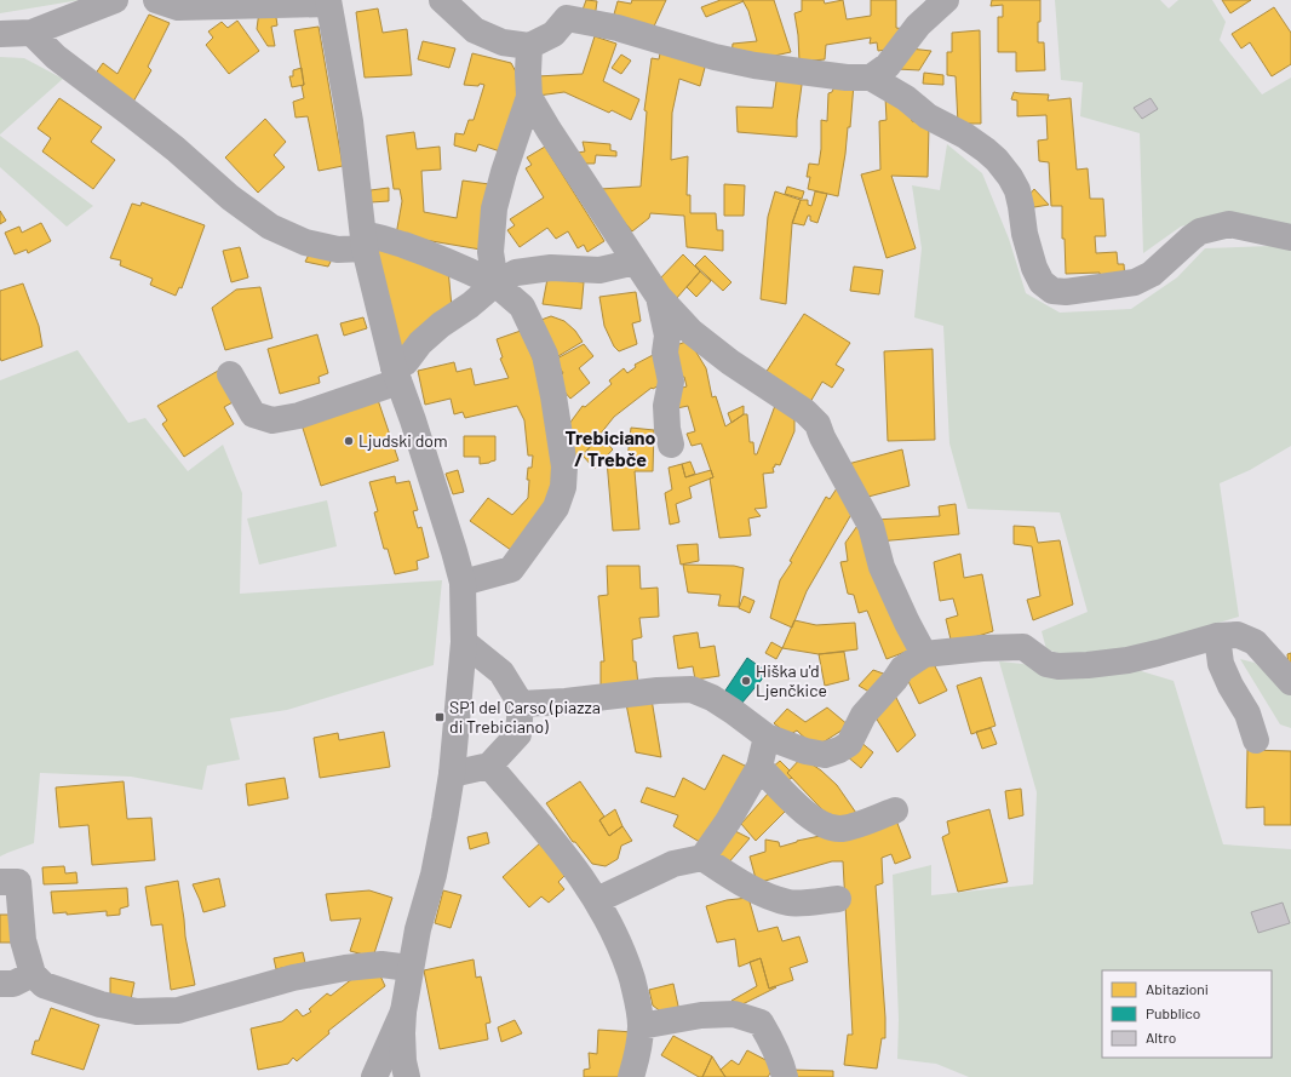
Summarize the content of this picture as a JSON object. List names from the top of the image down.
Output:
{
  "districts": ["Trebiciano / Trebče"],
  "places": {
    "other": ["Ljudski dom", "Hiška u'd Ljenčkice"],
    "transit": ["SP1 del Carso (piazza di Trebiciano)"]
  },
  "legend": ["Abitazioni", "Pubblico", "Altro"]
}
